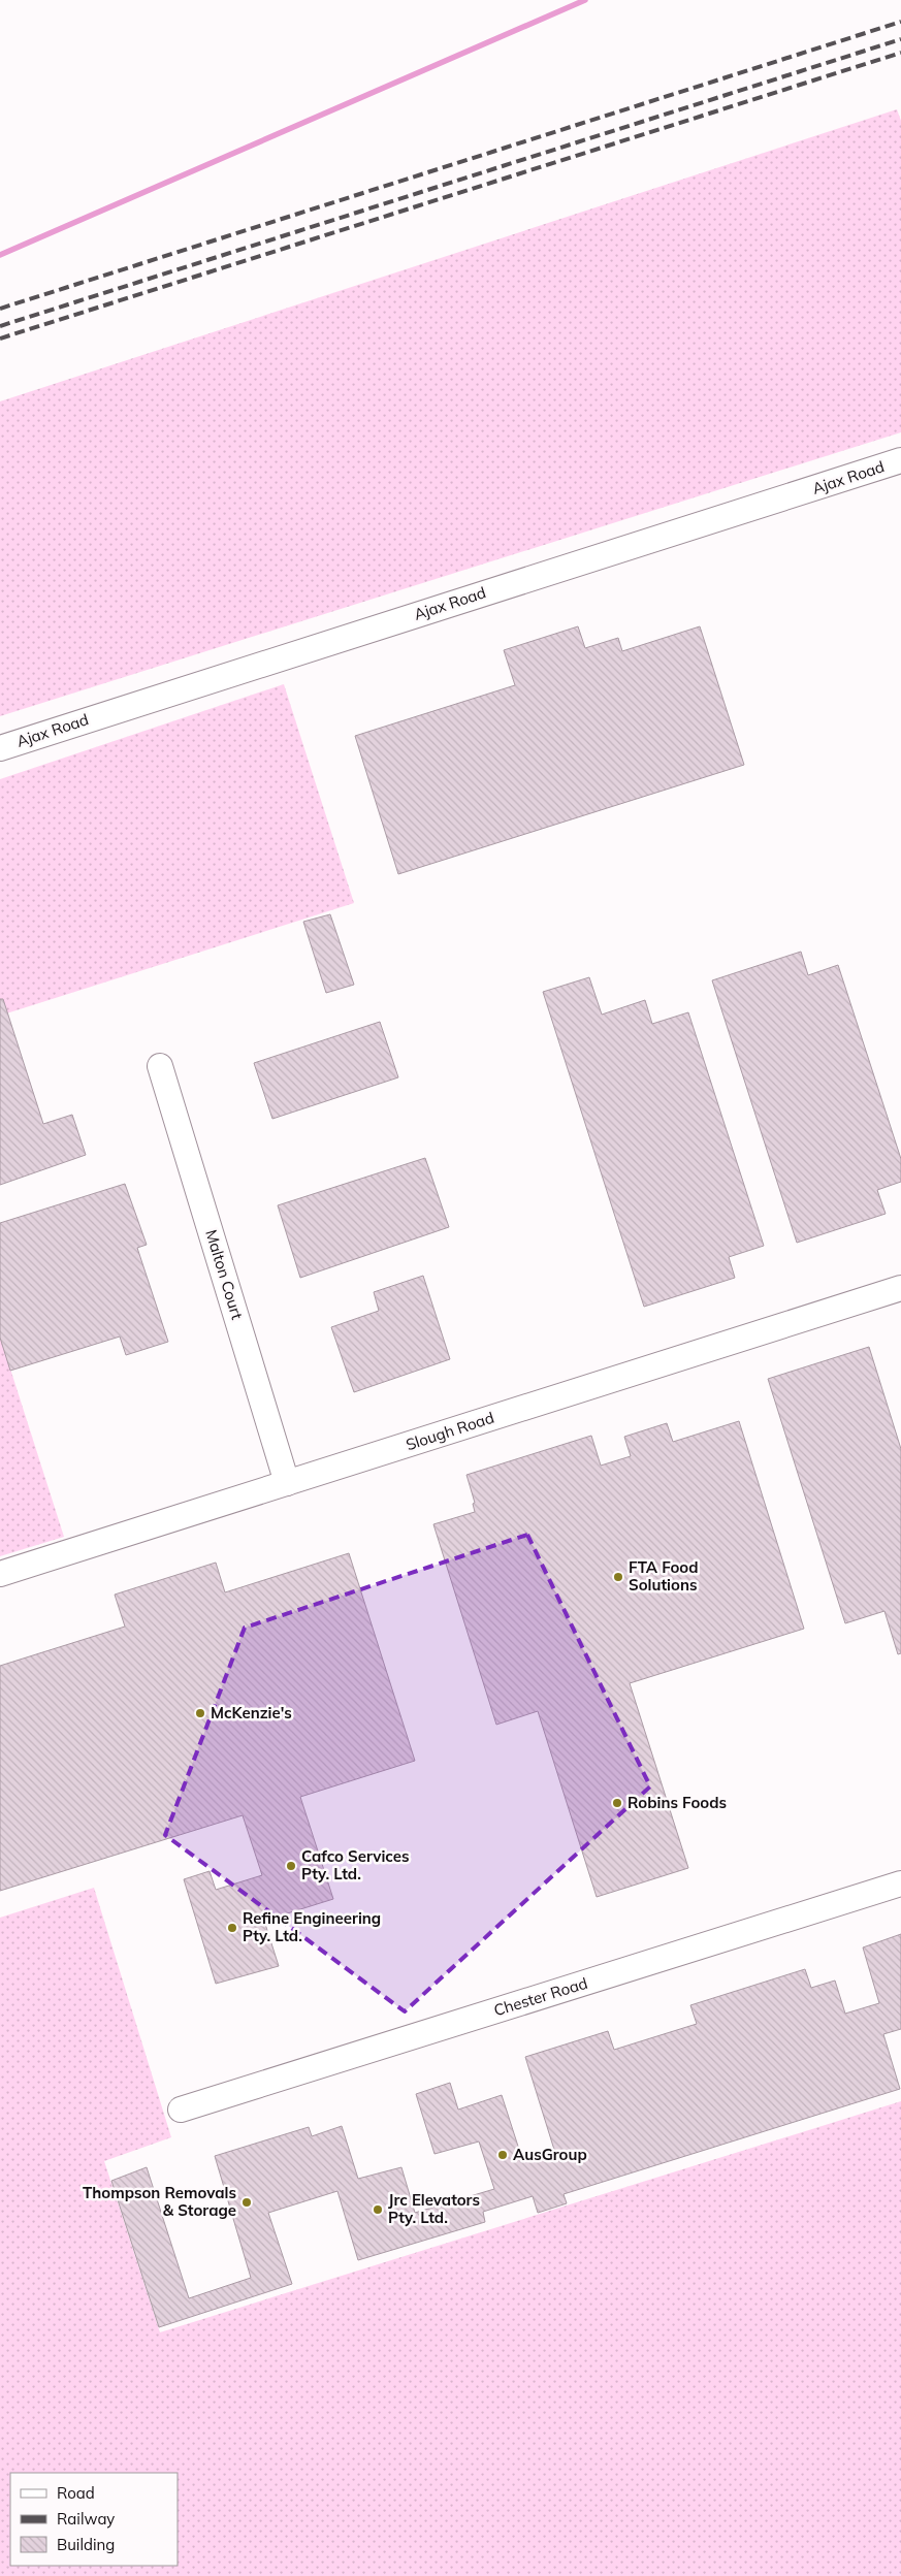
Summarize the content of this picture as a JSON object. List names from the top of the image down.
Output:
{
  "streets": {
    "street": [
      "Ajax Road",
      "Malton Court",
      "Slough Road",
      "Chester Road"
    ]
  },
  "crossings": [
    ["Malton Court", "Slough Road"]
  ],
  "places": [
    "FTA Food Solutions",
    "McKenzie's",
    "Robins Foods",
    "Cafco Services Pty. Ltd.",
    "Refine Engineering Pty. Ltd.",
    "AusGroup",
    "Thompson Removals & Storage",
    "Jrc Elevators Pty. Ltd."
  ],
  "legend": ["Road", "Railway", "Building"]
}
